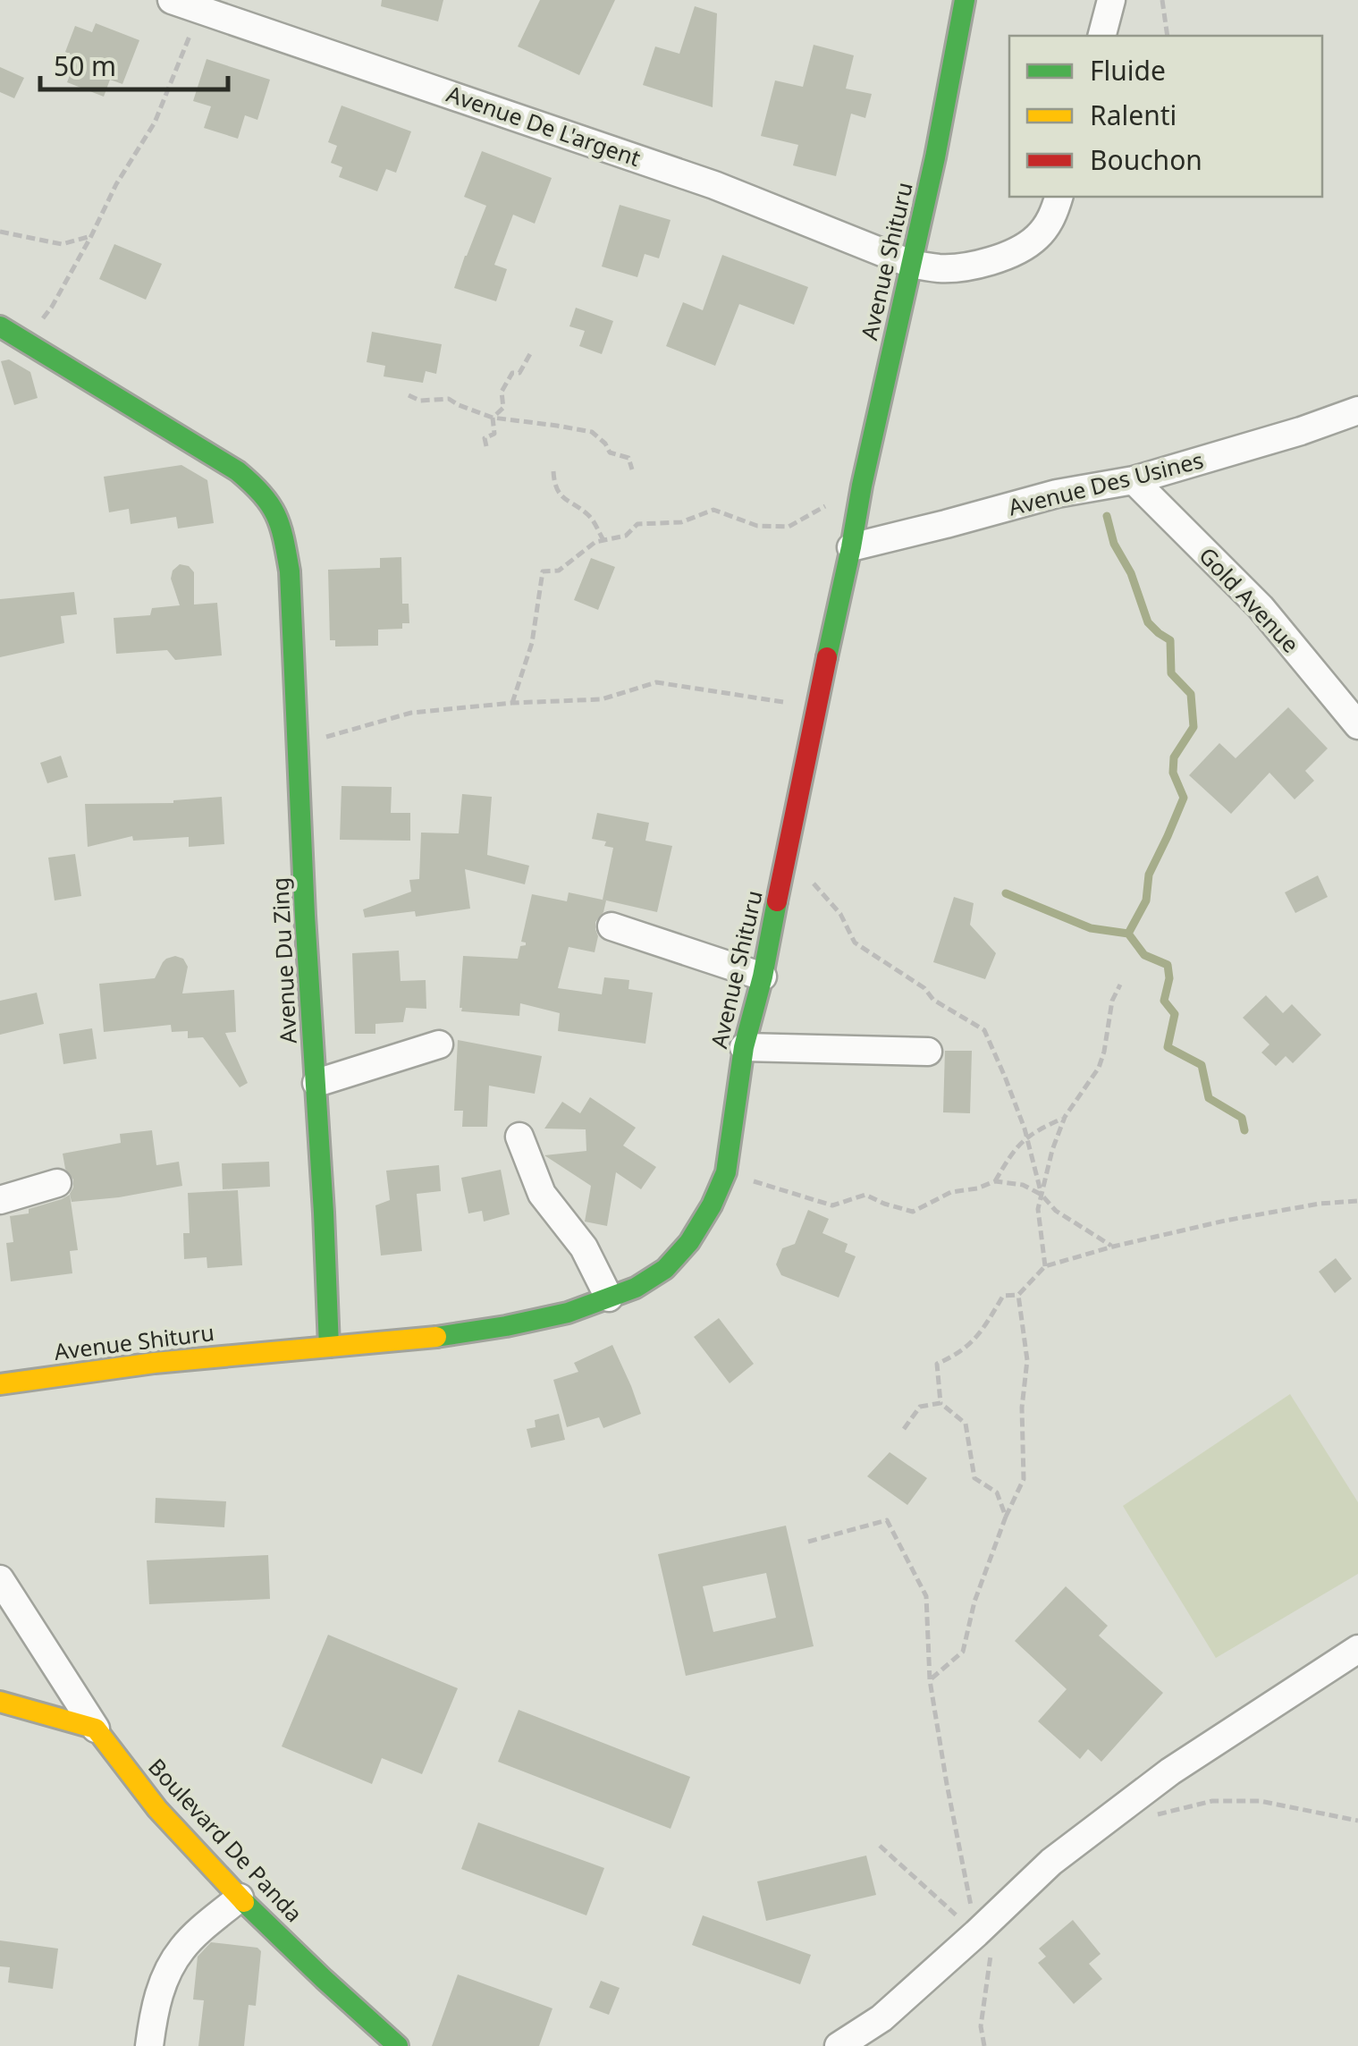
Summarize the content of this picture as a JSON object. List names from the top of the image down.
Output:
{
  "streets": {
    "street": [
      "Avenue De L'argent",
      "Avenue Shituru",
      "Avenue Des Usines",
      "Gold Avenue",
      "Avenue Du Zing",
      "Boulevard De Panda"
    ]
  },
  "crossings": [
    ["Avenue De L'argent", "Avenue Shituru"],
    ["Avenue Shituru", "Avenue Des Usines"],
    ["Avenue Shituru", "Avenue Du Zing"],
    ["Avenue Des Usines", "Gold Avenue"]
  ],
  "legend": ["Fluide", "Ralenti", "Bouchon"],
  "scale_bar": "50 m"
}
